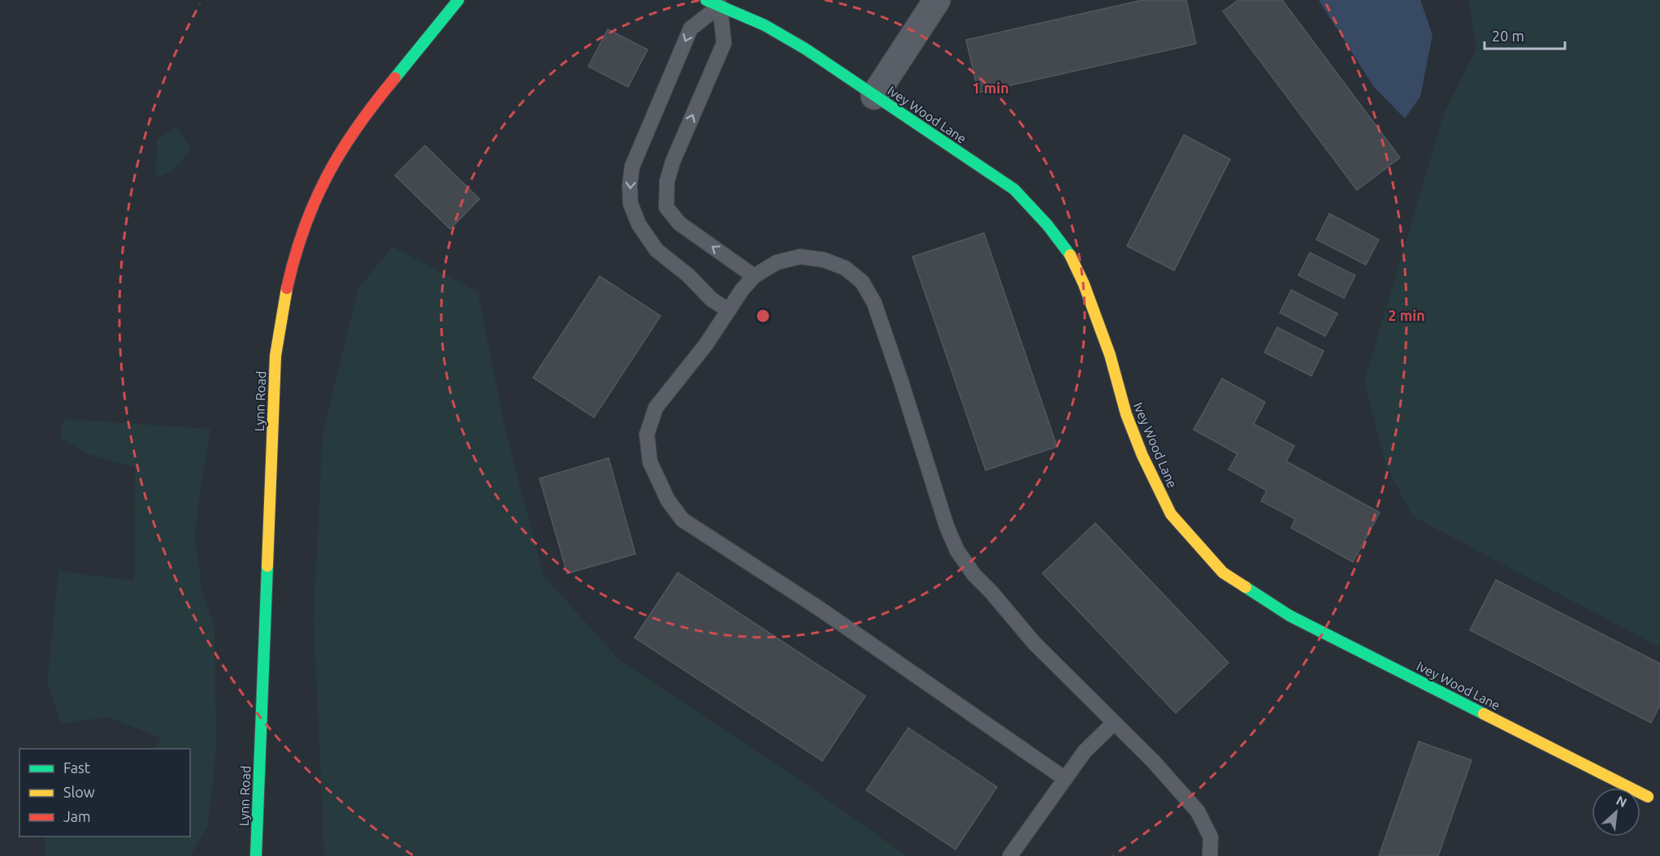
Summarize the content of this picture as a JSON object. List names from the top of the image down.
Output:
{
  "streets": {
    "street": ["Ivey Wood Lane", "Lynn Road"]
  },
  "legend": ["Fast", "Slow", "Jam"],
  "scale_bar": "20 m",
  "north": "top right",
  "rings": ["1 min", "2 min"]
}
